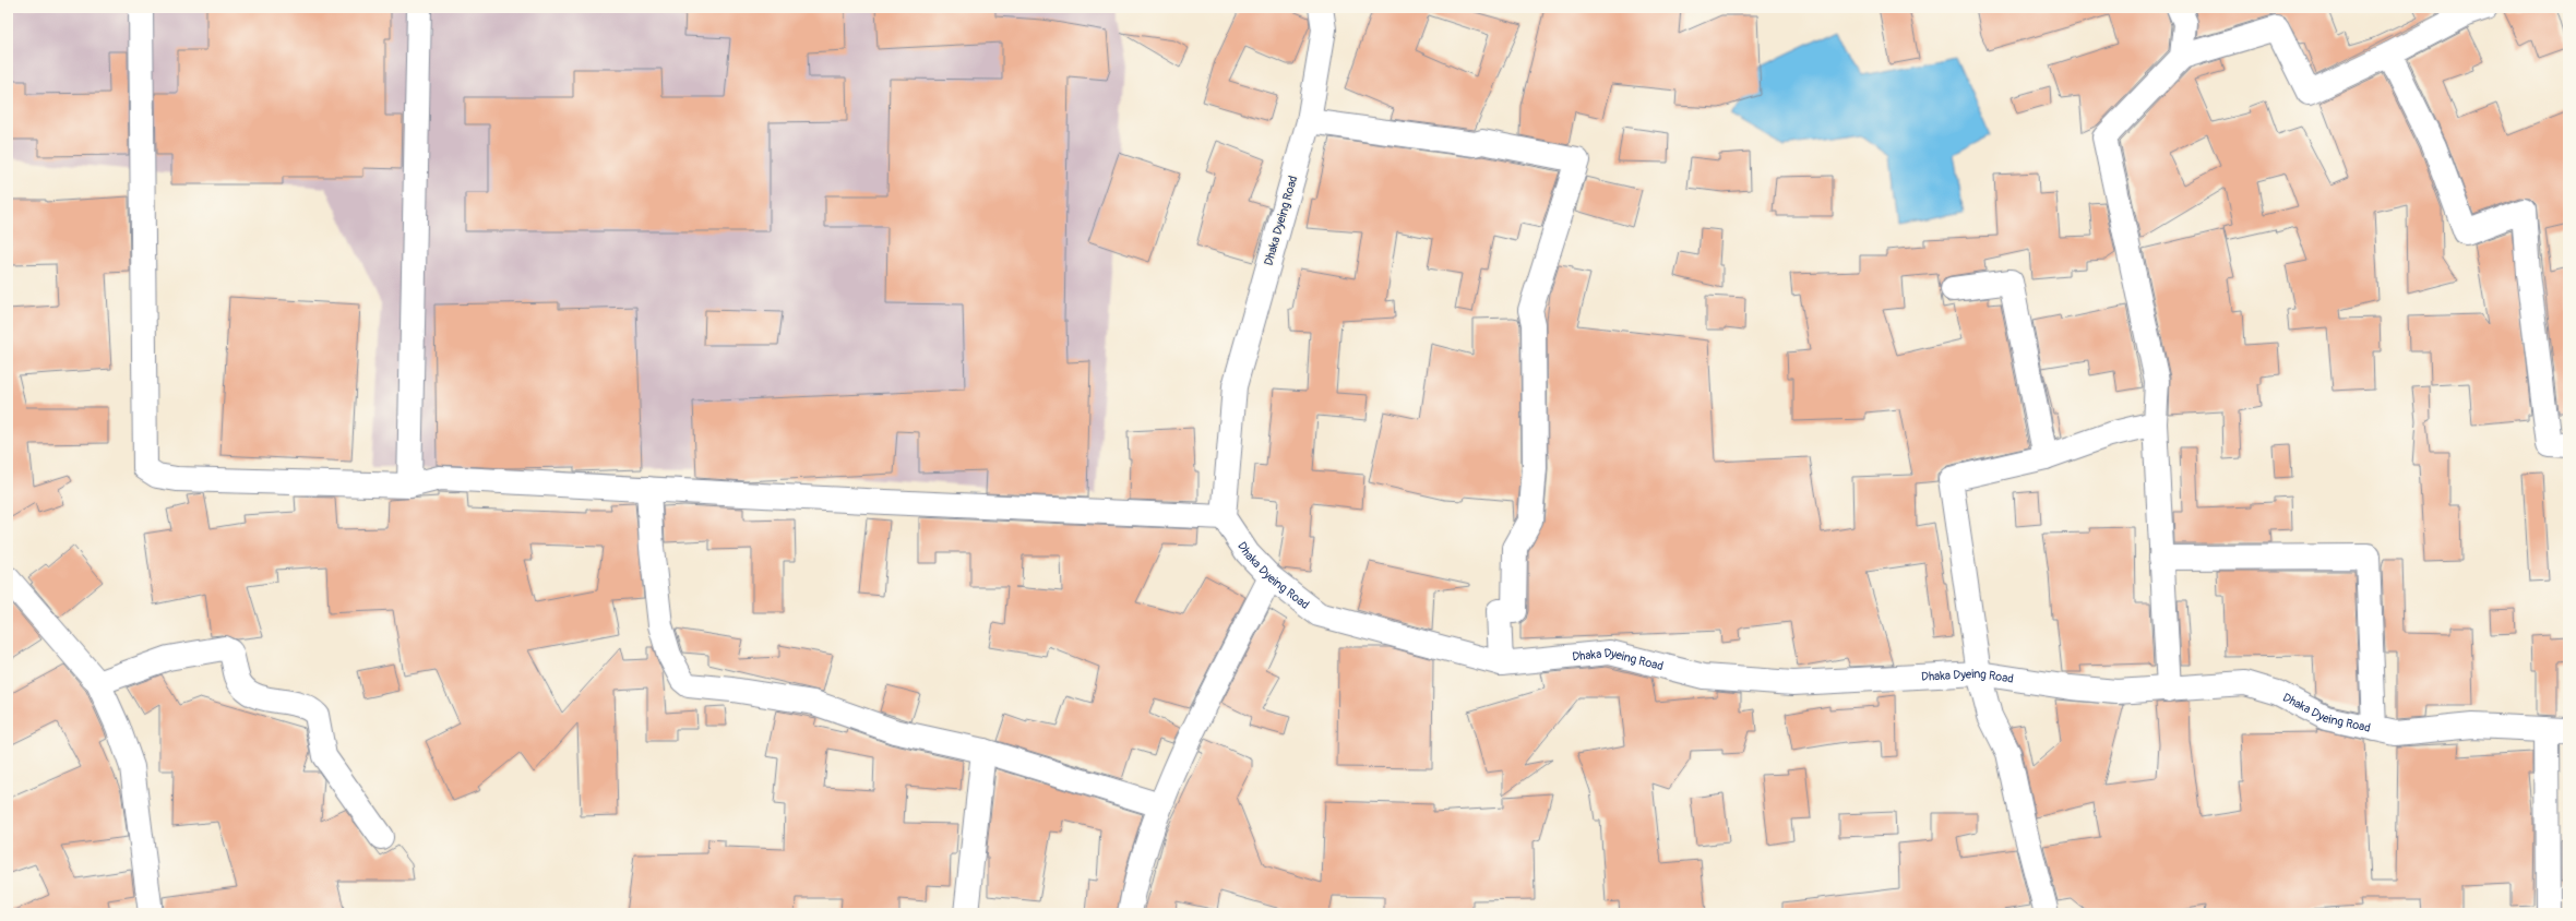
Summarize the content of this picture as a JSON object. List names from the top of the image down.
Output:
{
  "streets": {
    "street": ["Dhaka Dyeing Road"]
  }
}
